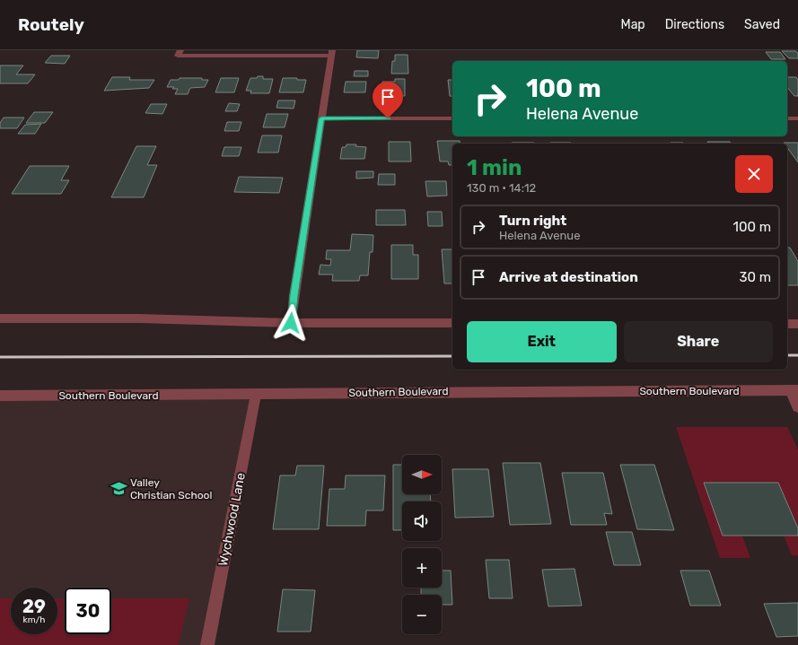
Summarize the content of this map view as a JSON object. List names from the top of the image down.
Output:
{
  "streets": {
    "street": ["Southern Boulevard", "Wychwood Lane"]
  },
  "crossings": [
    ["Southern Boulevard", "Wychwood Lane"]
  ],
  "places": {
    "school or university": ["Valley Christian School"]
  },
  "north": "right",
  "page": {
    "header": "Routely",
    "nav": ["Map", "Directions", "Saved"],
    "turn": ["100 m", "Helena Avenue"],
    "heading": ["1 min", "130 m · 14:12"],
    "list": [
      {
        "name": "Turn right",
        "note": "Helena Avenue",
        "value": "100 m"
      },
      {
        "name": "Arrive at destination",
        "value": "30 m"
      }
    ],
    "buttons": ["Exit", "Share"],
    "map_buttons": ["+", "−"],
    "speed": "29 km/h",
    "limit": "30"
  }
}
